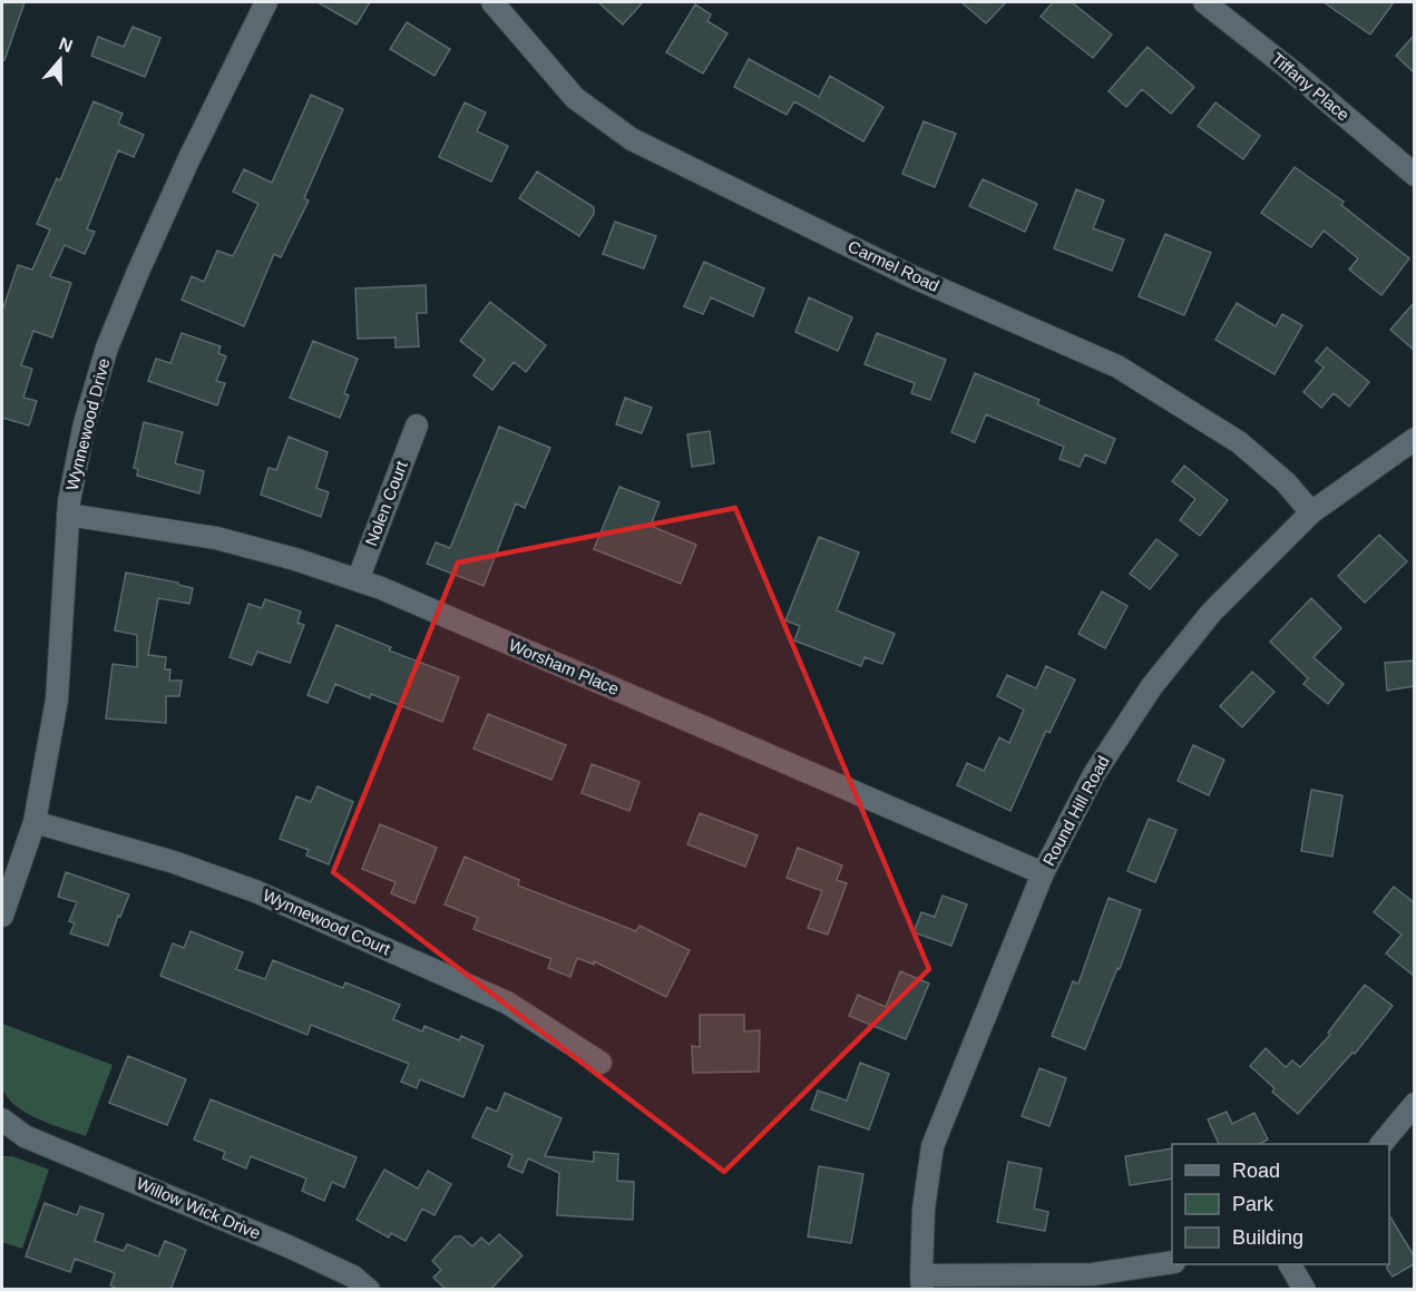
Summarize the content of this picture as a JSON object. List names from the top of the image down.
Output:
{
  "streets": {
    "street": [
      "Tiffany Place",
      "Carmel Road",
      "Wynnewood Drive",
      "Nolen Court",
      "Worsham Place",
      "Round Hill Road",
      "Wynnewood Court",
      "Willow Wick Drive"
    ]
  },
  "crossings": [
    ["Carmel Road", "Round Hill Road"],
    ["Wynnewood Drive", "Worsham Place"],
    ["Wynnewood Drive", "Wynnewood Court"],
    ["Nolen Court", "Worsham Place"],
    ["Worsham Place", "Round Hill Road"]
  ],
  "legend": ["Road", "Park", "Building"],
  "north": "top"
}
